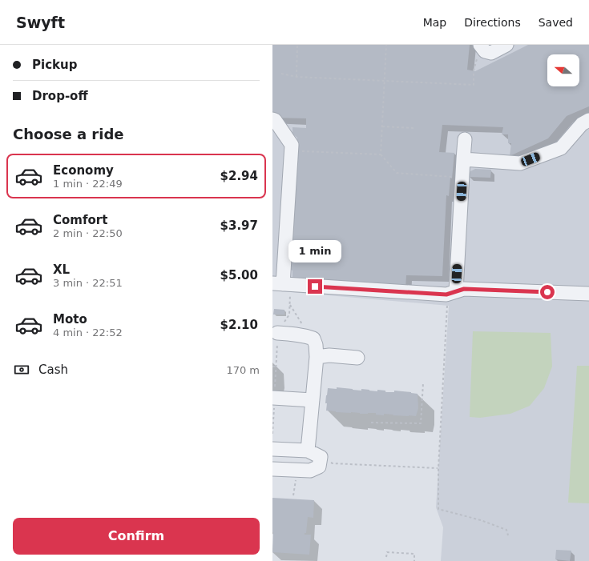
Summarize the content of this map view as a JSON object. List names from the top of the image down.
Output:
{
  "north": "left",
  "page": {
    "header": "Swyft",
    "nav": ["Map", "Directions", "Saved"],
    "banner": ["Pickup", "Drop-off"],
    "heading": "Choose a ride",
    "list": [
      {
        "name": "Economy",
        "note": "1 min · 22:49",
        "value": "$2.94"
      },
      {
        "name": "Comfort",
        "note": "2 min · 22:50",
        "value": "$3.97"
      },
      {
        "name": "XL",
        "note": "3 min · 22:51",
        "value": "$5.00"
      },
      {
        "name": "Moto",
        "note": "4 min · 22:52",
        "value": "$2.10"
      }
    ],
    "bubble": "1 min",
    "pay": ["Cash", "170 m"],
    "buttons": "Confirm"
  }
}
